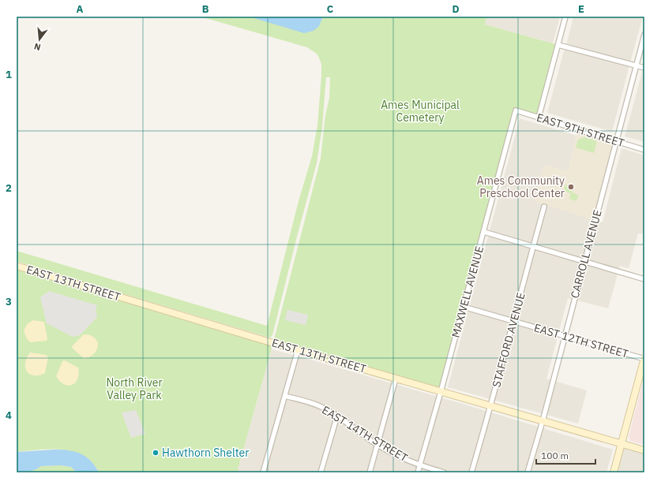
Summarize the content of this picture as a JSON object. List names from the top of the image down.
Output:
{
  "streets": {
    "main road": ["EAST 13TH STREET"],
    "street": [
      "EAST 9TH STREET",
      "CARROLL AVENUE",
      "MAXWELL AVENUE",
      "STAFFORD AVENUE",
      "EAST 12TH STREET",
      "EAST 14TH STREET"
    ]
  },
  "crossings": [
    ["EAST 9TH STREET", "CARROLL AVENUE"],
    ["EAST 9TH STREET", "MAXWELL AVENUE"],
    ["CARROLL AVENUE", "EAST 13TH STREET"],
    ["CARROLL AVENUE", "EAST 12TH STREET"],
    ["EAST 13TH STREET", "MAXWELL AVENUE"],
    ["EAST 13TH STREET", "STAFFORD AVENUE"],
    ["MAXWELL AVENUE", "EAST 12TH STREET"],
    ["MAXWELL AVENUE", "EAST 14TH STREET"],
    ["STAFFORD AVENUE", "EAST 12TH STREET"]
  ],
  "parks": ["Ames Municipal Cemetery", "North River Valley Park"],
  "places": ["Ames Community Preschool Center", "Hawthorn Shelter"],
  "scale_bar": "100 m",
  "north": "bottom",
  "grid": {
    "columns": [
      "A",
      "B",
      "C",
      "D",
      "E"
    ],
    "rows": [
      "1",
      "2",
      "3",
      "4"
    ]
  }
}
